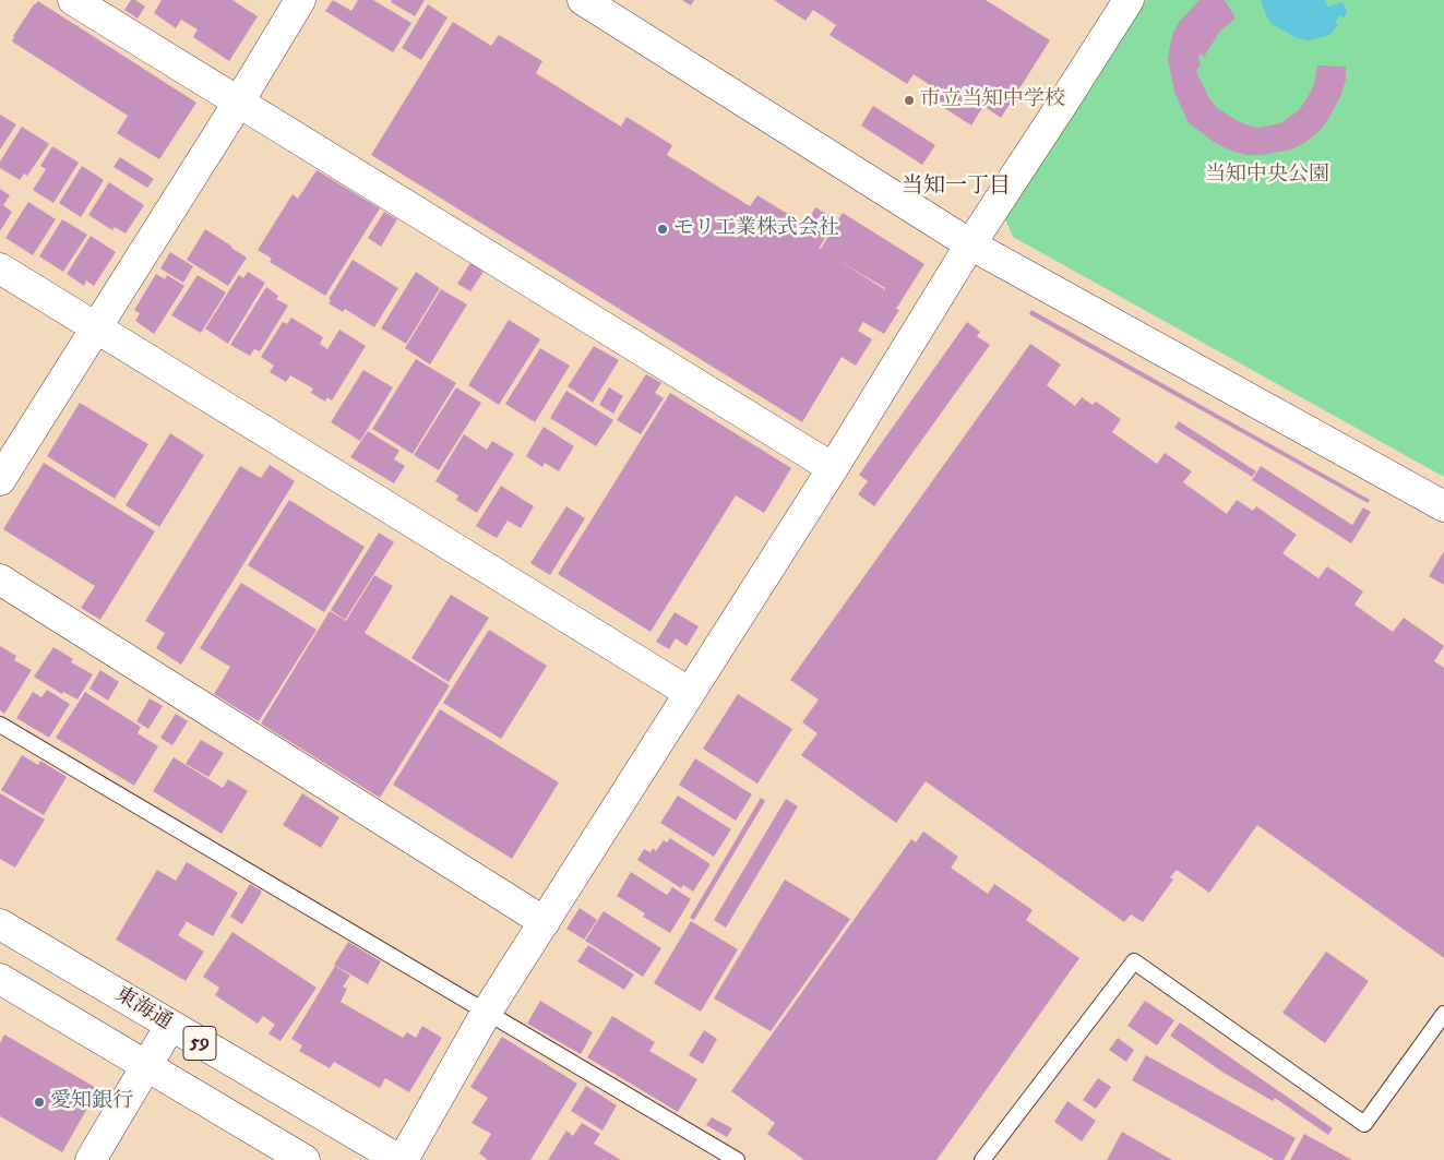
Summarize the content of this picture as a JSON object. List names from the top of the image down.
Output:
{
  "streets": {
    "street": ["東海通", "59"]
  },
  "districts": ["当知一丁目"],
  "parks": ["当知中央公園"],
  "places": ["市立当知中学校", "モリ工業株式会社", "愛知銀行"]
}
